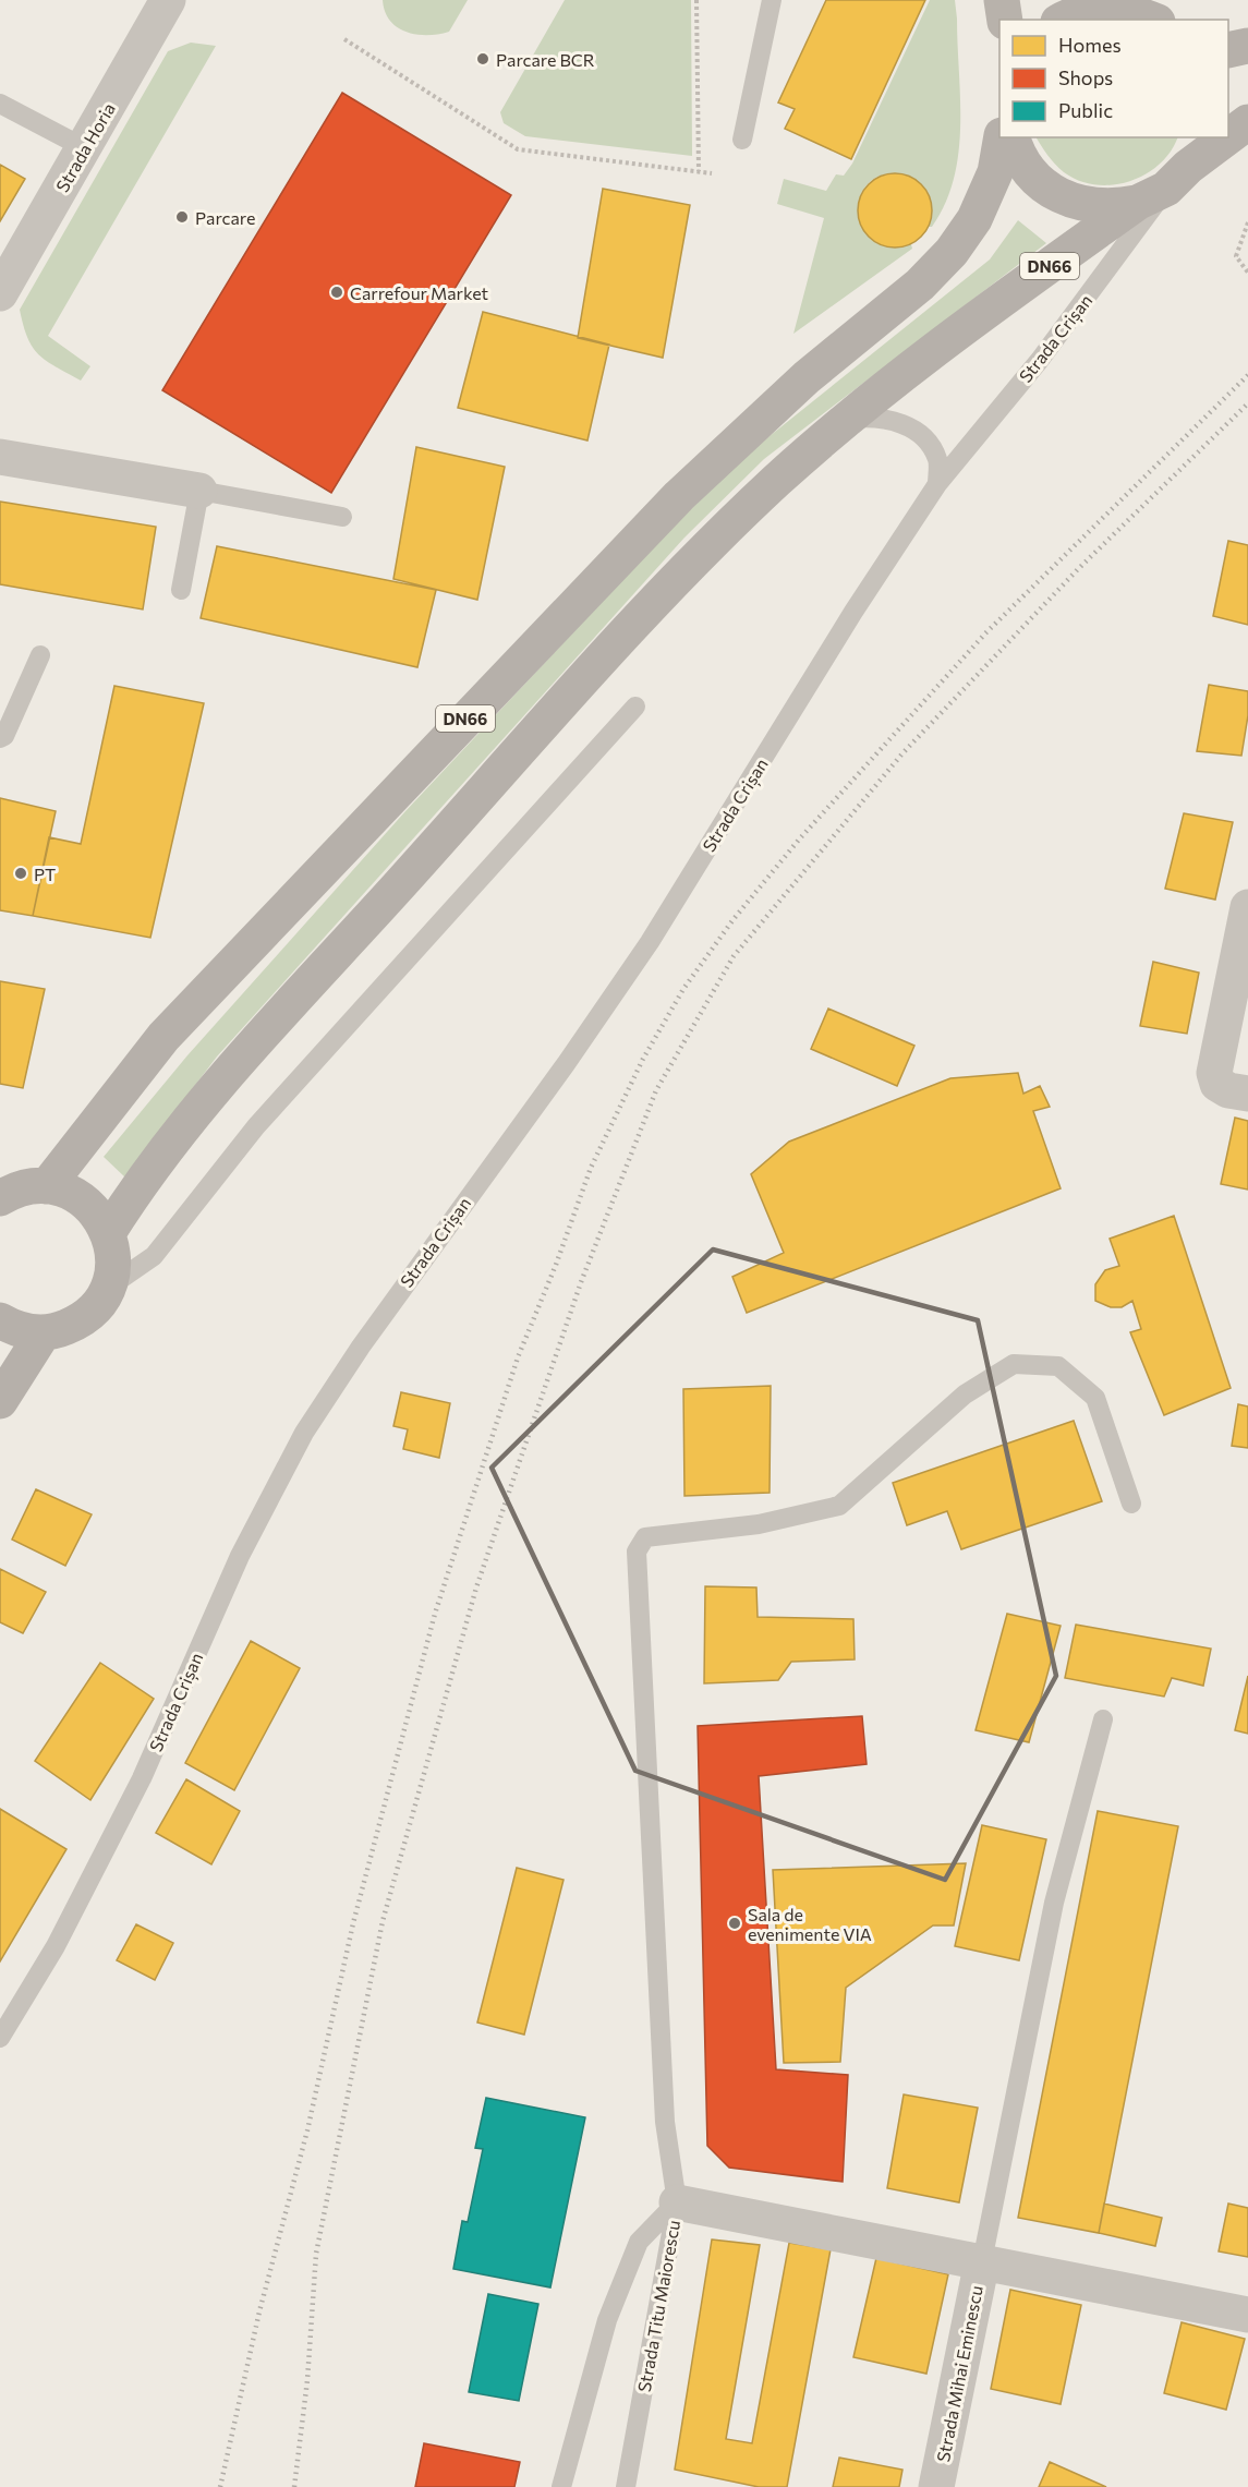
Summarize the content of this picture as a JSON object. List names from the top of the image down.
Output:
{
  "streets": {
    "main road": ["DN66"],
    "street": ["Strada Horia", "Strada Mihai Eminescu"],
    "lane": ["Strada Crișan", "Strada Titu Maiorescu"]
  },
  "crossings": [
    ["DN66", "Strada Crișan"]
  ],
  "places": [
    "Parcare BCR",
    "Parcare",
    "Carrefour Market",
    "PT",
    "Sala de evenimente VIA"
  ],
  "legend": ["Homes", "Shops", "Public"]
}
